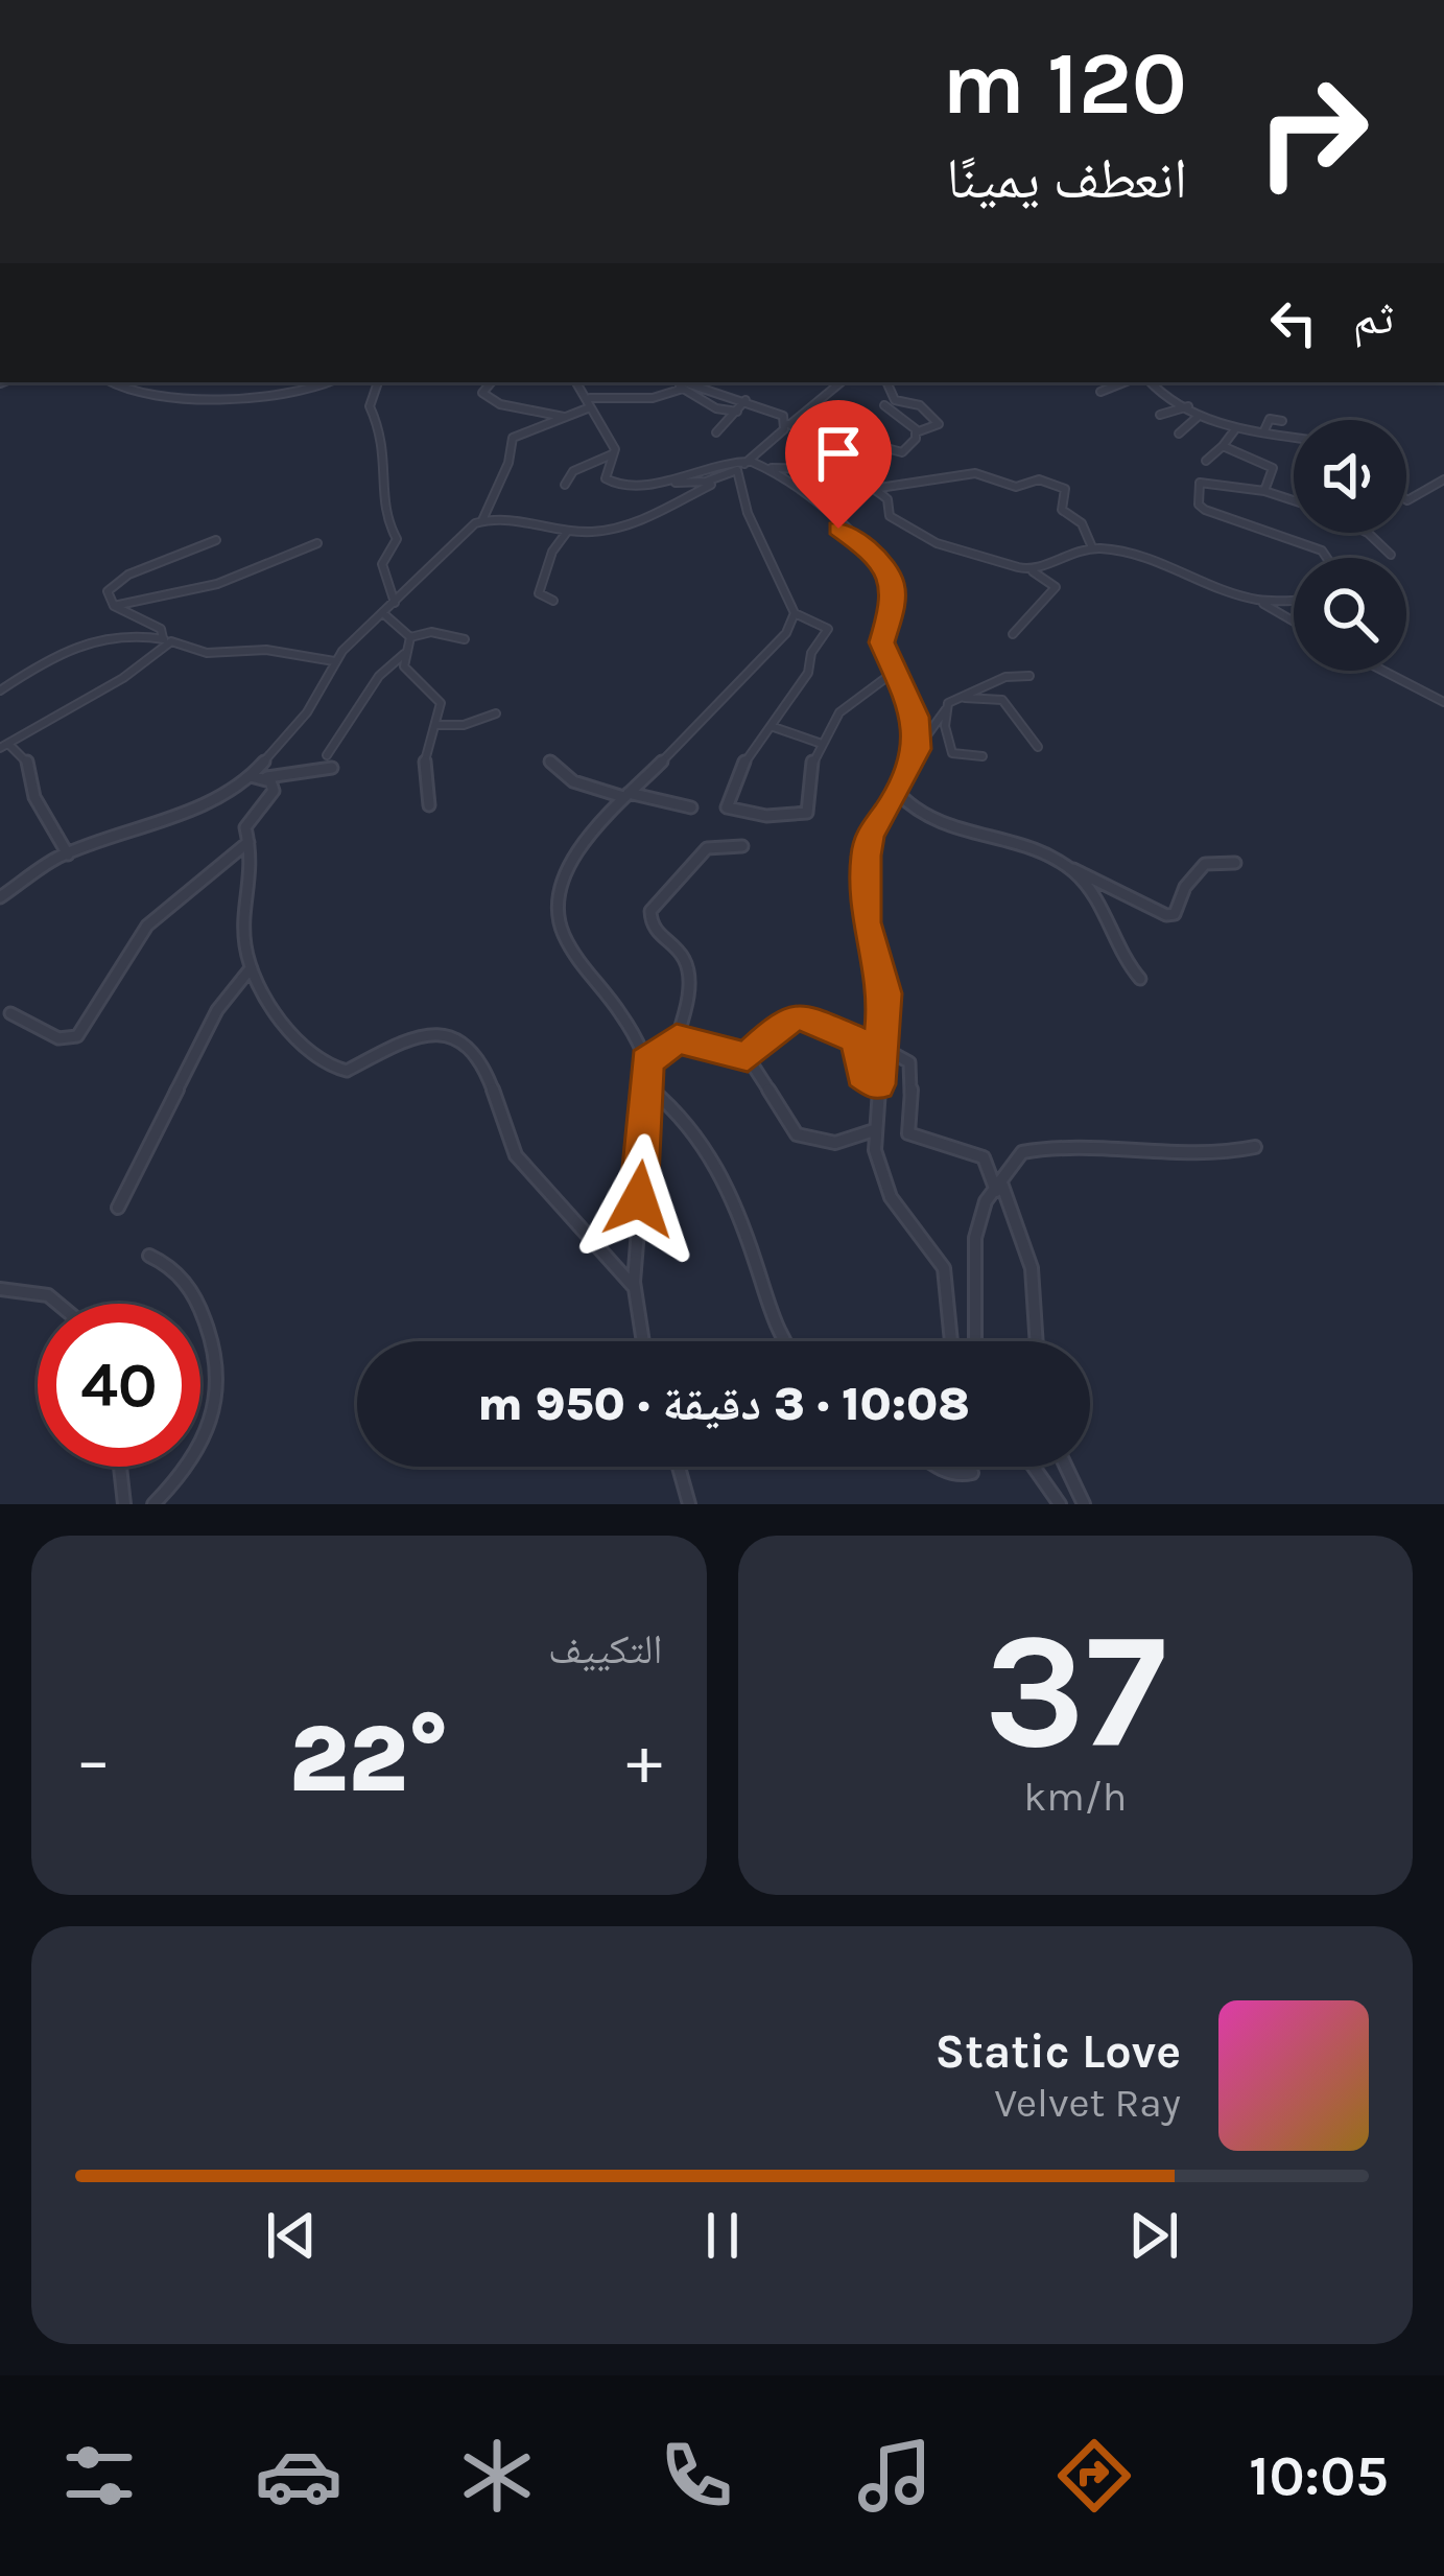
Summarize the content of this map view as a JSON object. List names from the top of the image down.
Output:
{
  "page": {
    "turn": ["120 m", "انعطف يمينًا"],
    "then": "ثم",
    "limit": "40",
    "trip": "10:08 · 3 دقيقة · 950 m",
    "tile": [
      ["37", "km/h"],
      "التكييف"
    ],
    "heat": ["−", "22°", "+"],
    "song": ["Static Love", "Velvet Ray"],
    "tabs": "10:05"
  }
}
